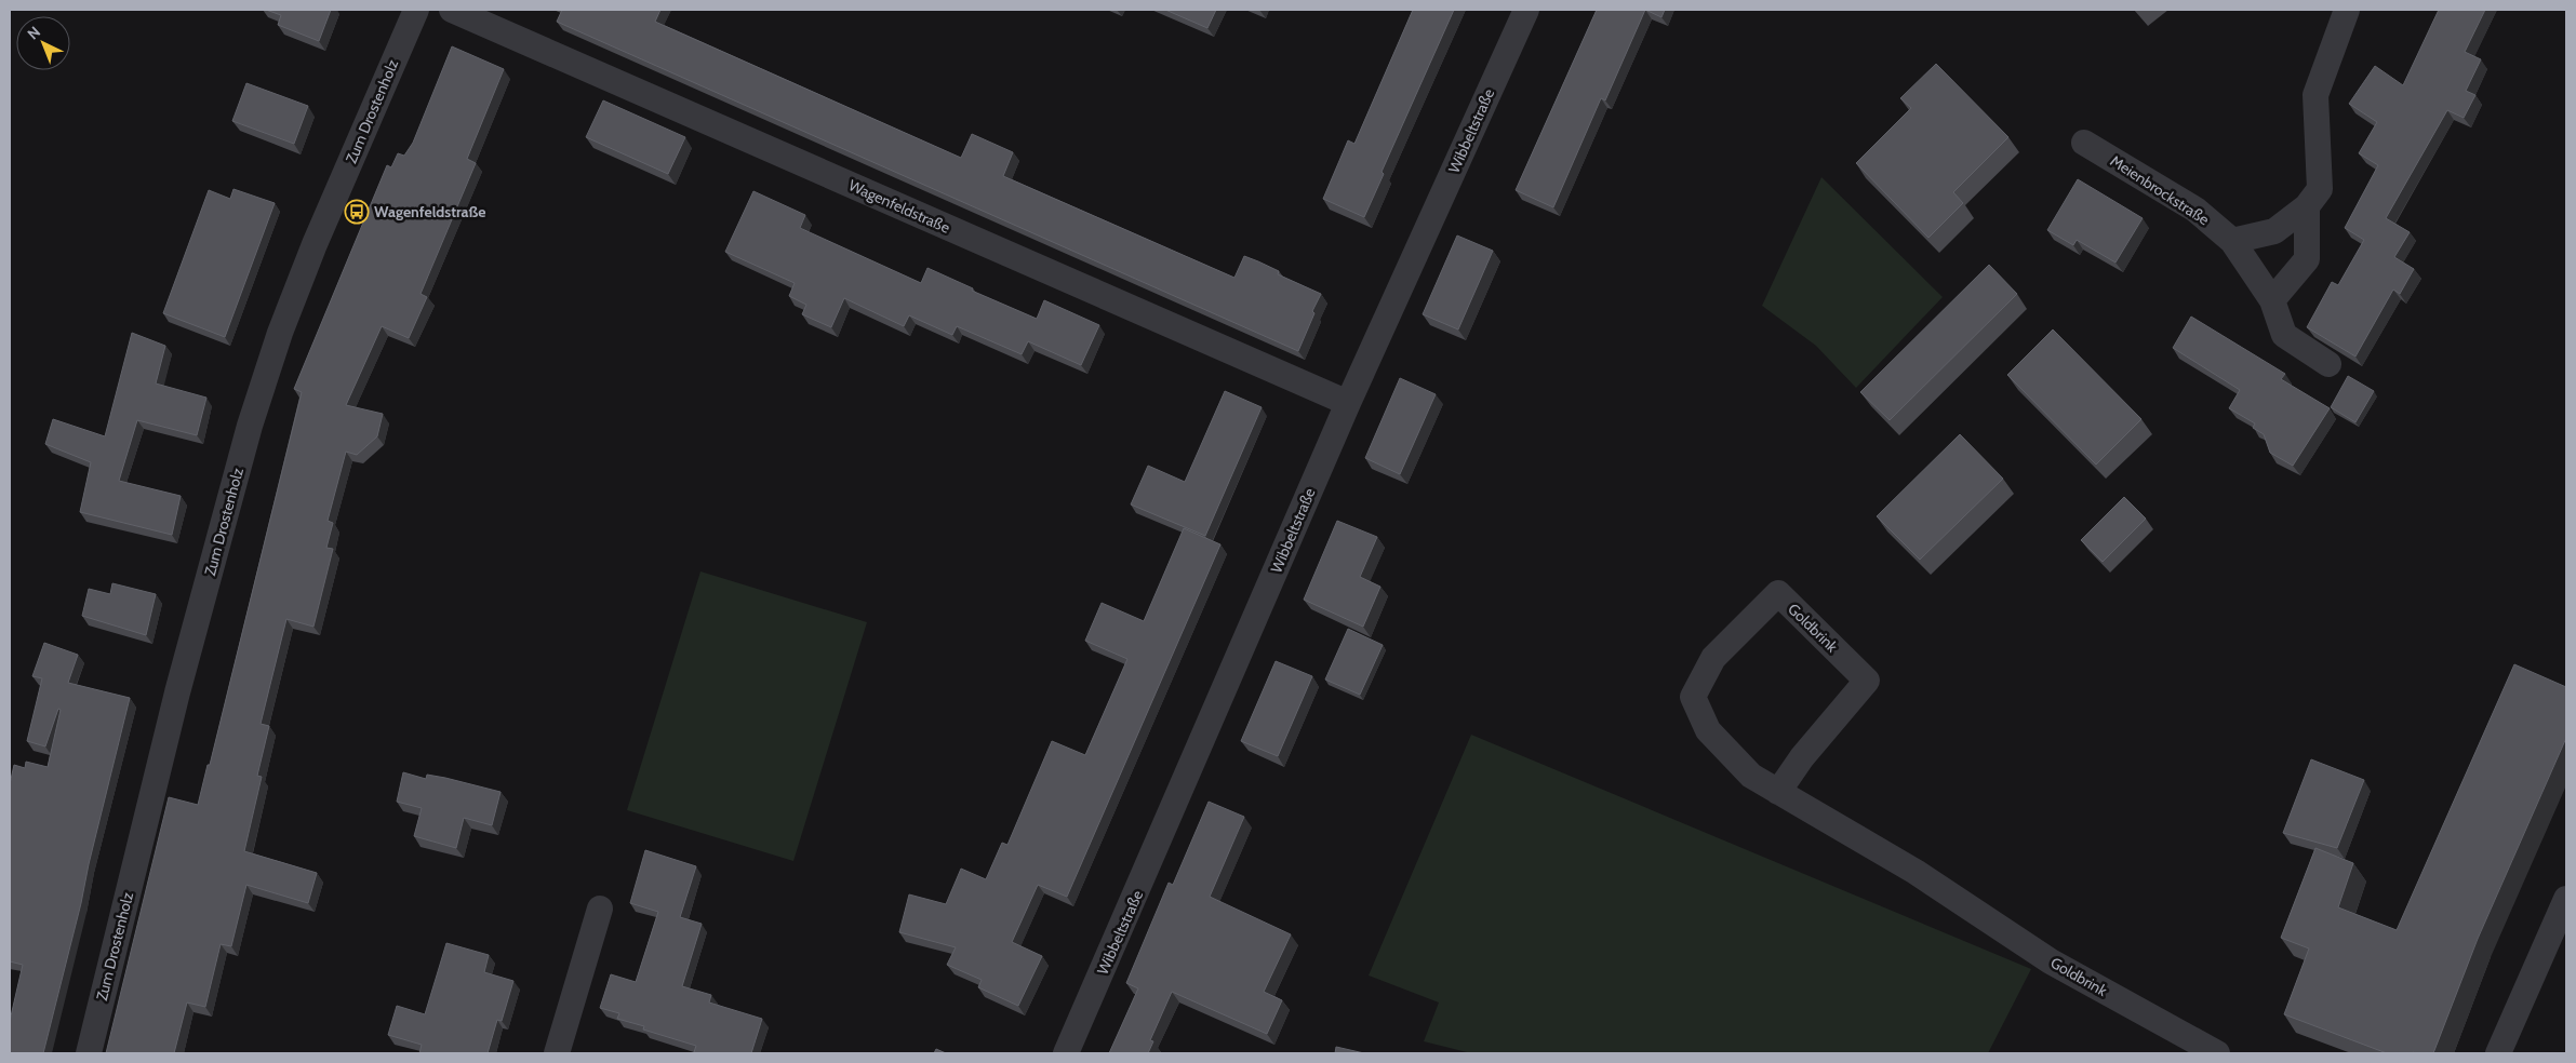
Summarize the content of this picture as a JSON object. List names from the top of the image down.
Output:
{
  "streets": {
    "street": [
      "Zum Drostenholz",
      "Wibbeltstraße",
      "Meienbrockstraße",
      "Wagenfeldstraße",
      "Goldbrink"
    ]
  },
  "crossings": [
    ["Wibbeltstraße", "Wagenfeldstraße"]
  ],
  "places": {
    "bus stop": ["Wagenfeldstraße"]
  },
  "north": "top left"
}
